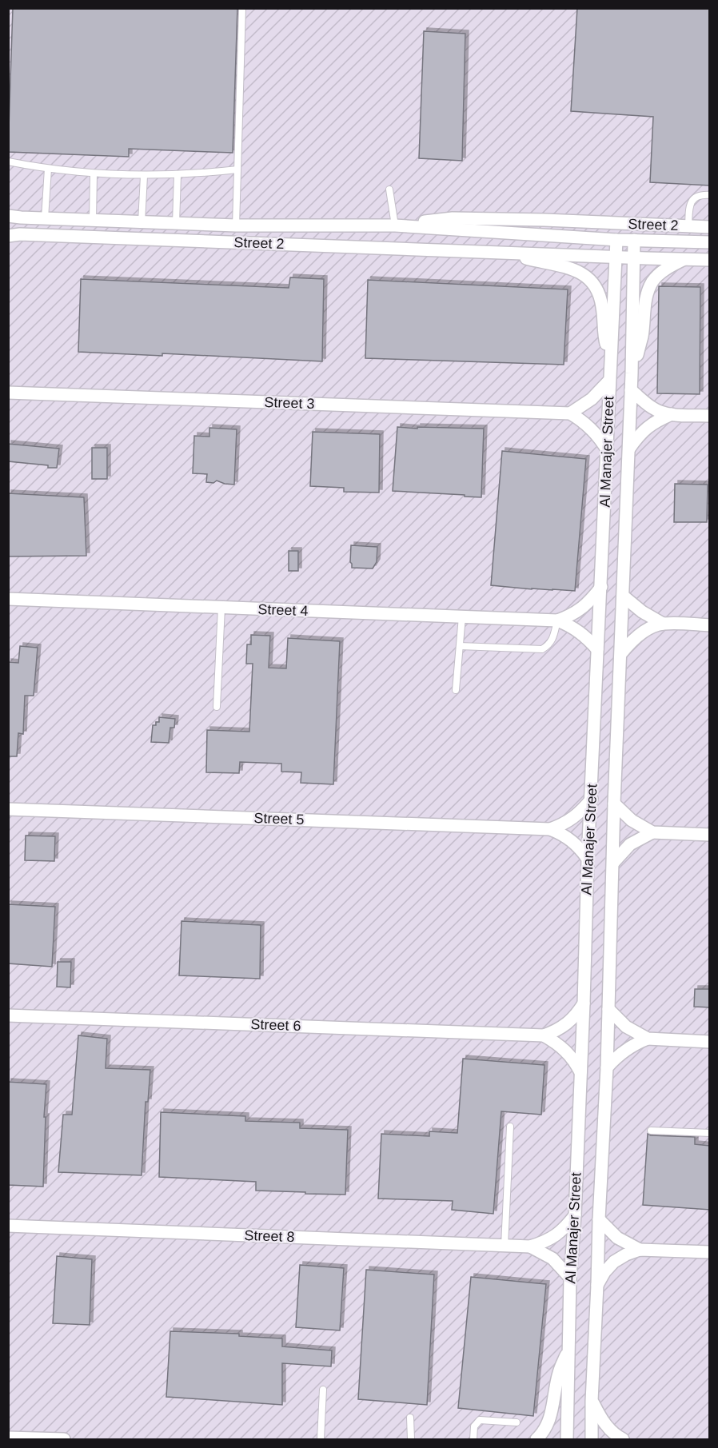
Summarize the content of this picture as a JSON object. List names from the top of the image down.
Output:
{
  "streets": {
    "street": [
      "Street 2",
      "Street 3",
      "Al Manajer Street",
      "Street 4",
      "Street 5",
      "Street 6",
      "Street 8"
    ]
  },
  "crossings": [
    ["Street 2", "Al Manajer Street"],
    ["Al Manajer Street", "Street 4"],
    ["Al Manajer Street", "Street 5"],
    ["Al Manajer Street", "Street 6"],
    ["Al Manajer Street", "Street 8"]
  ]
}
